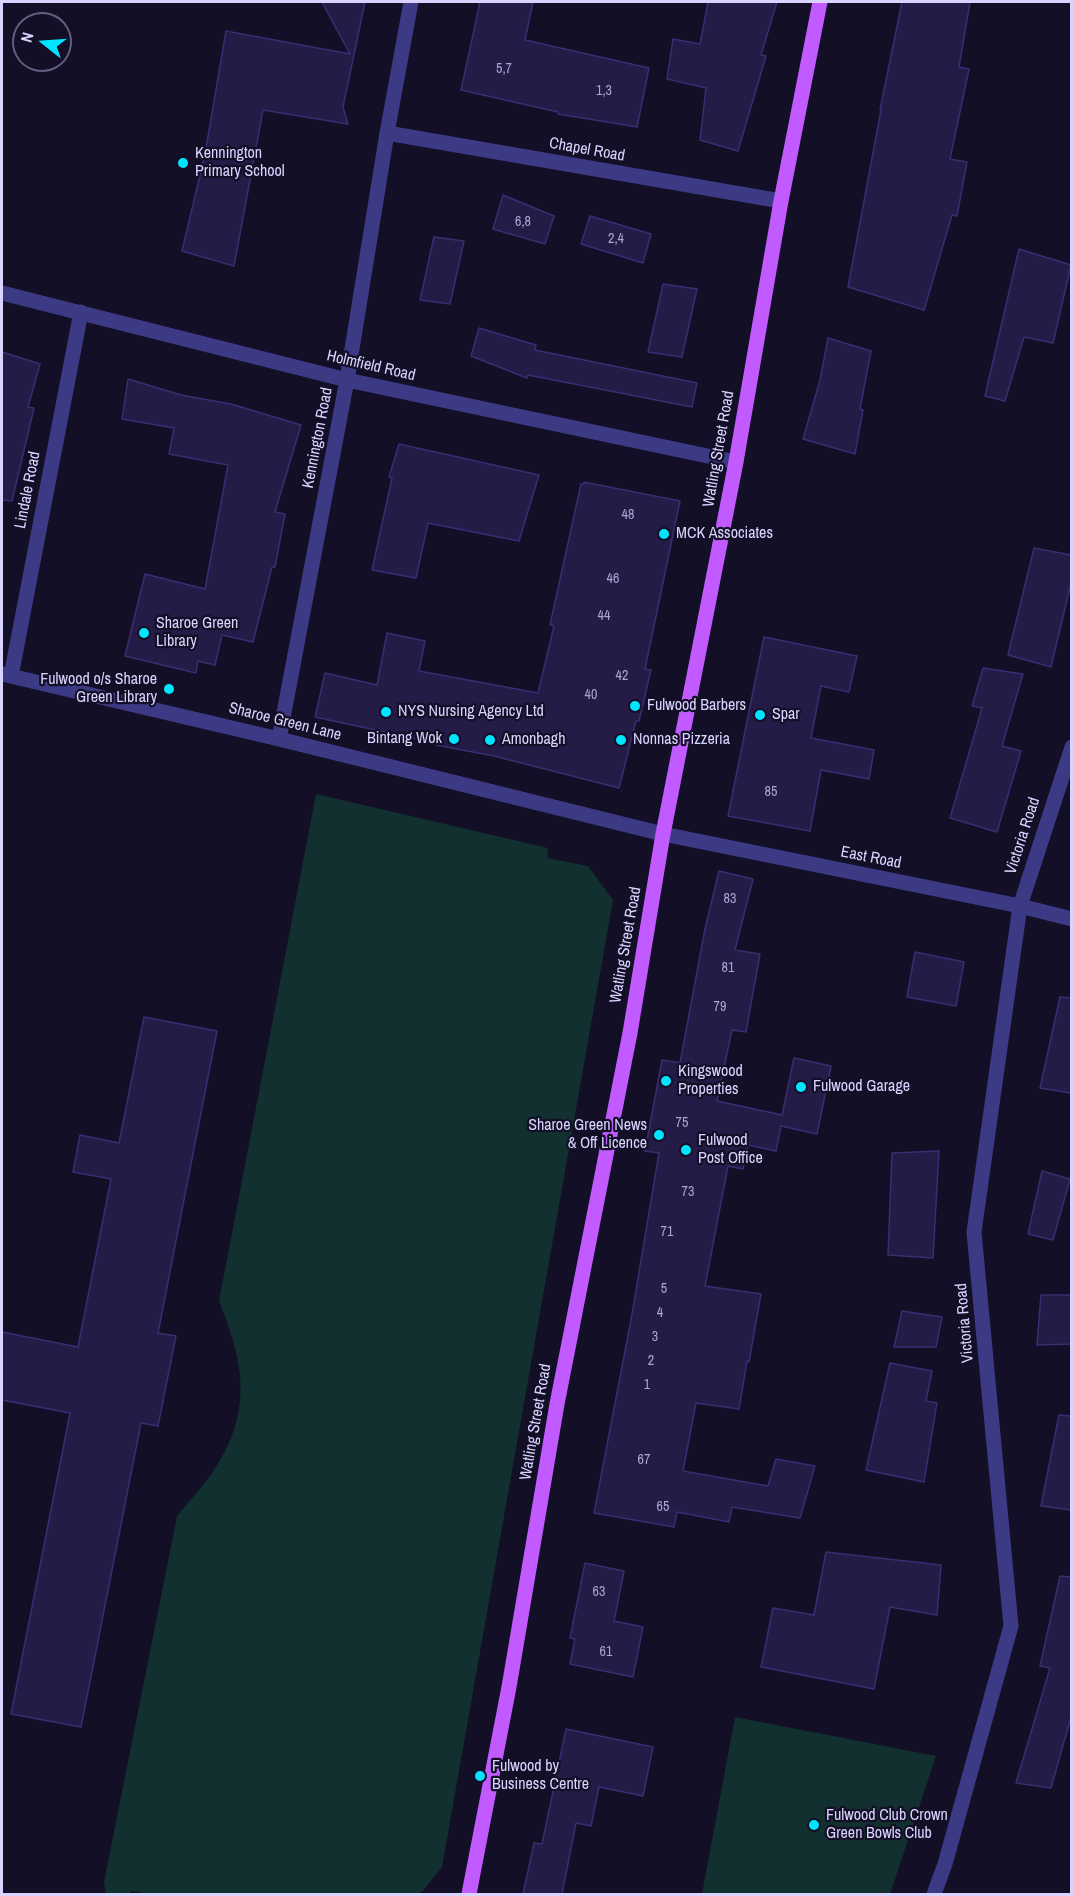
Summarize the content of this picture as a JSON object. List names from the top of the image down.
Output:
{
  "streets": {
    "main road": ["Watling Street Road"],
    "street": [
      "Chapel Road",
      "Holmfield Road",
      "Kennington Road",
      "Lindale Road",
      "Sharoe Green Lane",
      "Victoria Road",
      "East Road"
    ]
  },
  "crossings": [
    ["Chapel Road", "Kennington Road"],
    ["Chapel Road", "Watling Street Road"],
    ["Holmfield Road", "Kennington Road"],
    ["Holmfield Road", "Watling Street Road"],
    ["Holmfield Road", "Lindale Road"],
    ["Kennington Road", "Sharoe Green Lane"],
    ["Watling Street Road", "Sharoe Green Lane"],
    ["Watling Street Road", "East Road"],
    ["Lindale Road", "Sharoe Green Lane"],
    ["Sharoe Green Lane", "East Road"],
    ["Victoria Road", "East Road"]
  ],
  "places": [
    "Kennington Primary School",
    "MCK Associates",
    "Sharoe Green Library",
    "Fulwood o/s Sharoe Green Library",
    "Fulwood Barbers",
    "NYS Nursing Agency Ltd",
    "Spar",
    "Bintang Wok",
    "Amonbagh",
    "Nonnas Pizzeria",
    "Kingswood Properties",
    "Fulwood Garage",
    "Sharoe Green News & Off Licence",
    "Fulwood Post Office",
    "Fulwood by Business Centre",
    "Fulwood Club Crown Green Bowls Club"
  ],
  "house_numbers": [
    "5,7",
    "1,3",
    "6,8",
    "2,4",
    "48",
    "46",
    "44",
    "42",
    "40",
    "85",
    "83",
    "81",
    "79",
    "75",
    "73",
    "71",
    "5",
    "4",
    "3",
    "2",
    "1",
    "67",
    "65",
    "63",
    "61"
  ],
  "north": "left"
}
